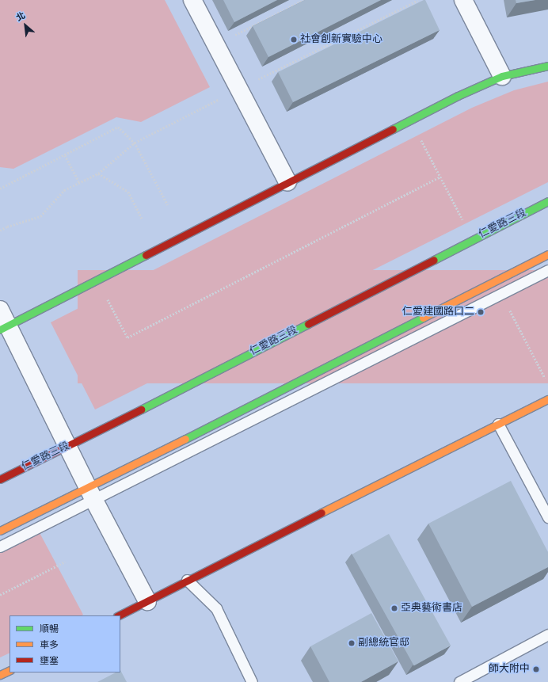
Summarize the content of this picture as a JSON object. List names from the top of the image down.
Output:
{
  "streets": {
    "main road": ["仁愛路三段"]
  },
  "places": [
    "社會創新實驗中心",
    "仁愛建國路口二",
    "亞典藝術書店",
    "副總統官邸",
    "師大附中"
  ],
  "legend": ["順暢", "車多", "壅塞"],
  "north": "top left"
}
